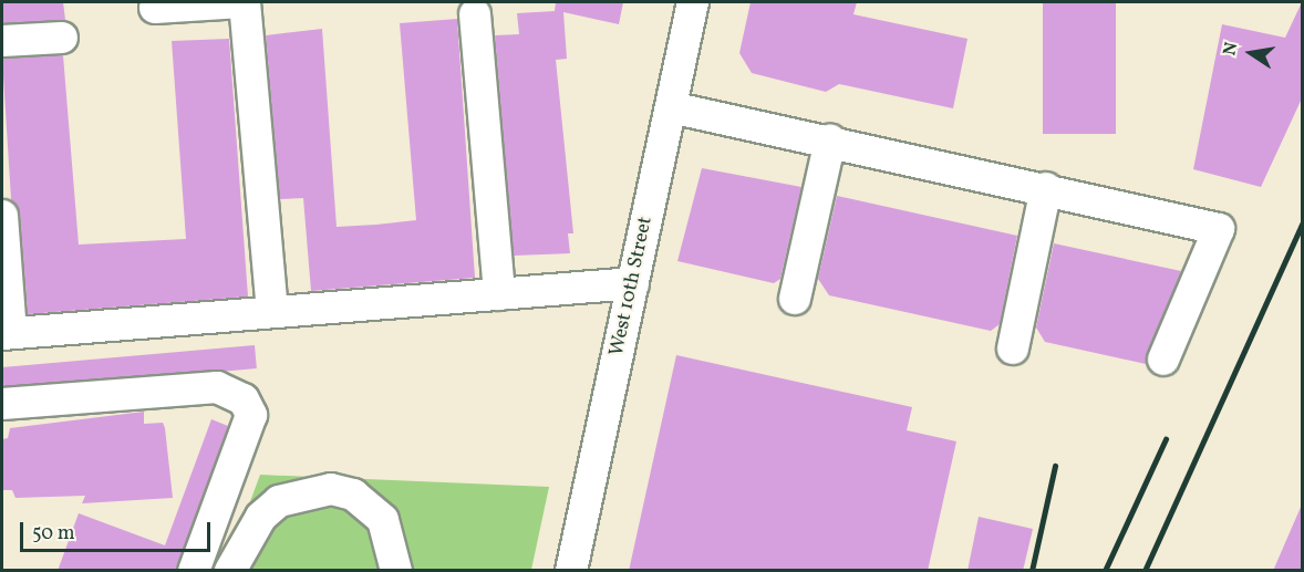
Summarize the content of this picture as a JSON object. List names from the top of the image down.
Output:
{
  "streets": {
    "street": ["West 10th Street"]
  },
  "scale_bar": "50 m",
  "north": "left"
}
